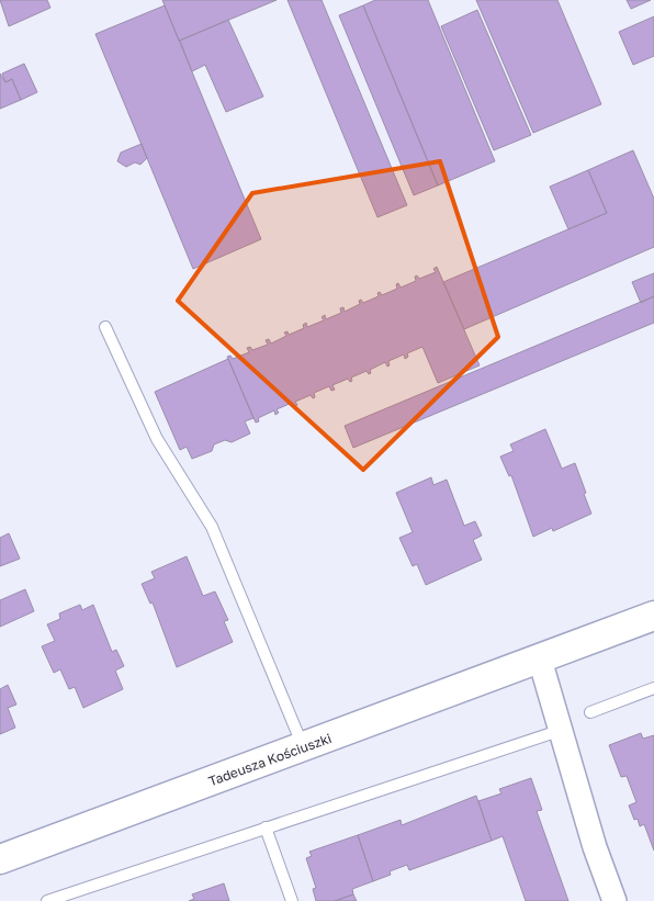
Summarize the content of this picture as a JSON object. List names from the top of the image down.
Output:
{
  "streets": {
    "street": ["Tadeusza Kościuszki"]
  }
}
